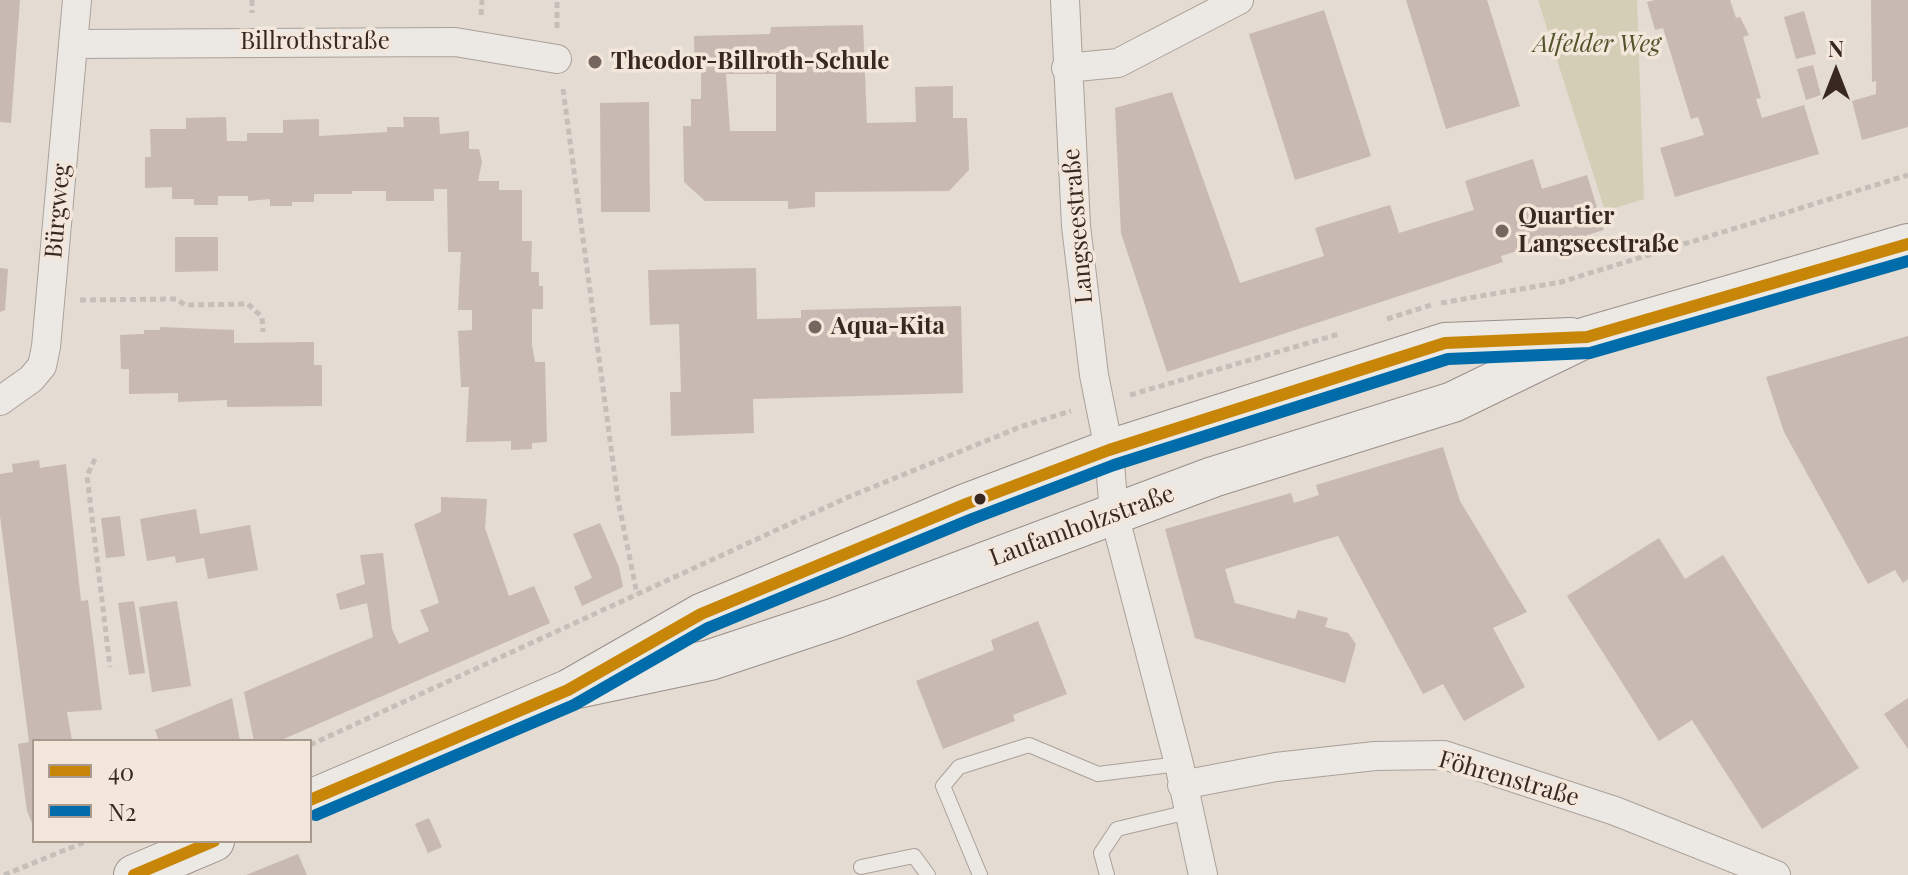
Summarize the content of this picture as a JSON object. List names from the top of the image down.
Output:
{
  "streets": {
    "main road": ["Laufamholzstraße"],
    "street": [
      "Billrothstraße",
      "Bürgweg",
      "Langseestraße",
      "Föhrenstraße"
    ]
  },
  "crossings": [
    ["Billrothstraße", "Bürgweg"],
    ["Langseestraße", "Laufamholzstraße"],
    ["Langseestraße", "Föhrenstraße"]
  ],
  "parks": ["Alfelder Weg"],
  "places": ["Theodor-Billroth-Schule", "Quartier Langseestraße", "Aqua-Kita"],
  "lines": ["transit line 40", "transit line N2"],
  "legend": ["40", "N2"],
  "north": "top"
}
